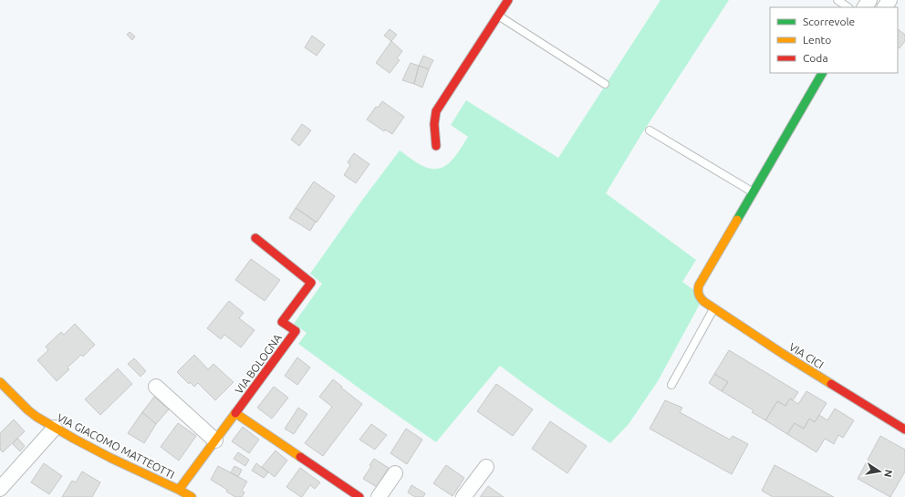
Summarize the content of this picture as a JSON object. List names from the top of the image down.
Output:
{
  "streets": {
    "street": ["VIA CICI", "VIA BOLOGNA", "VIA GIACOMO MATTEOTTI"]
  },
  "crossings": [
    ["VIA BOLOGNA", "VIA GIACOMO MATTEOTTI"]
  ],
  "legend": ["Scorrevole", "Lento", "Coda"],
  "north": "right"
}
